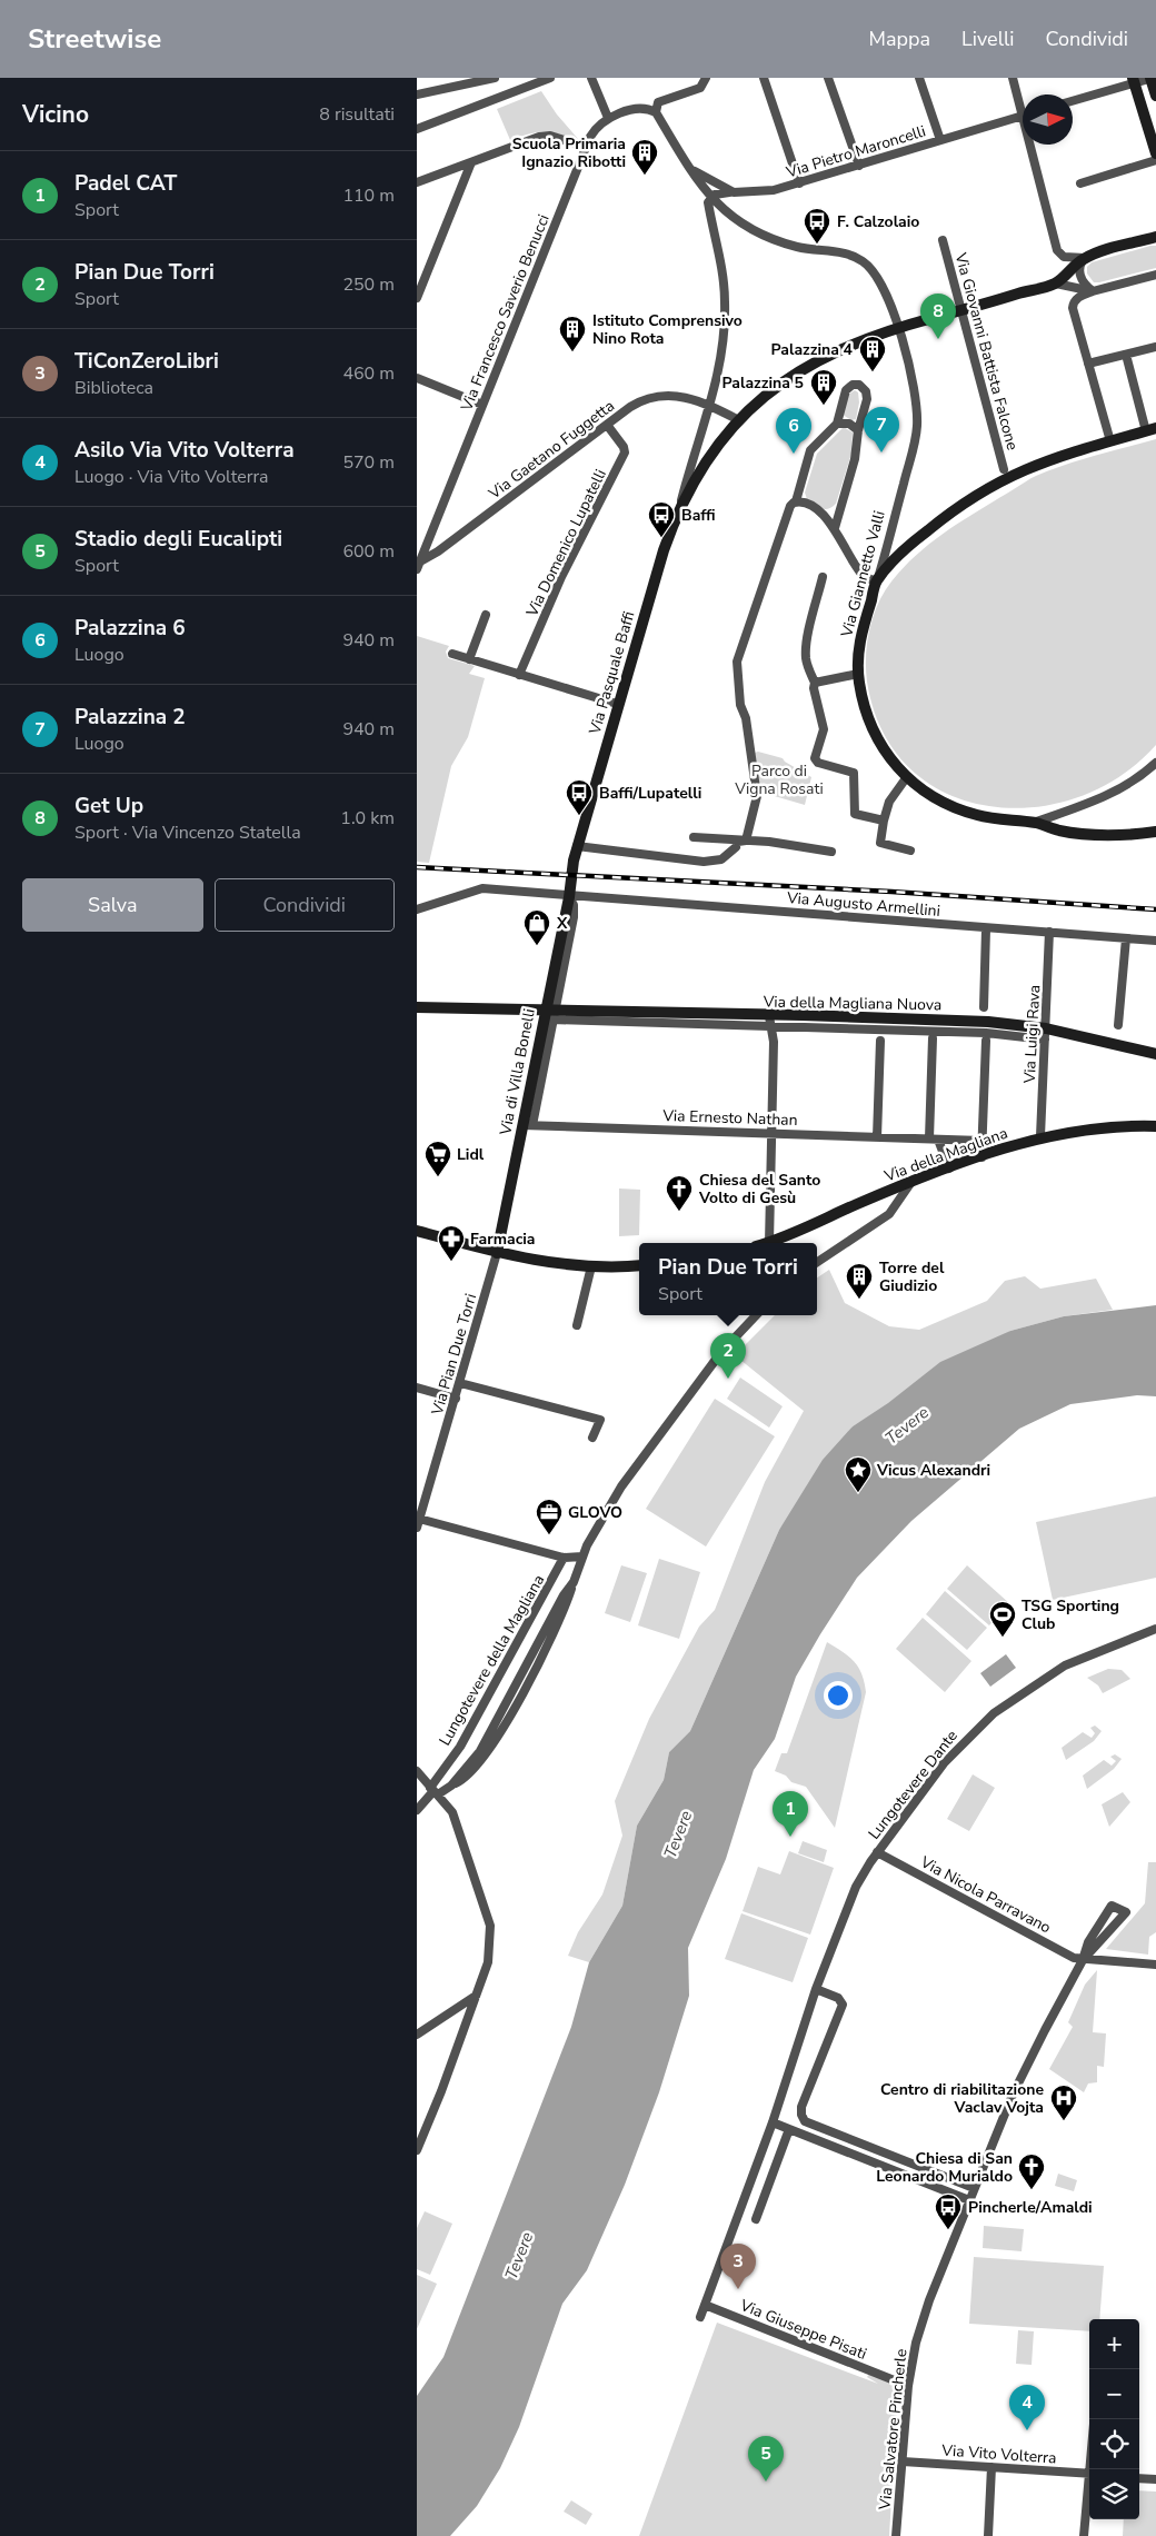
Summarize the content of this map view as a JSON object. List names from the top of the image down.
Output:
{
  "streets": {
    "street": [
      "Via Pietro Maroncelli",
      "Via Francesco Saverio Benucci",
      "Via Giovanni Battista Falcone",
      "Via Gaetano Fuggetta",
      "Via Domenico Lupatelli",
      "Via Giannetto Valli",
      "Via Pasquale Baffi",
      "Via Augusto Armellini",
      "Via della Magliana Nuova",
      "Via Luigi Rava",
      "Via di Villa Bonelli",
      "Via Ernesto Nathan",
      "Via della Magliana",
      "Via Pian Due Torri",
      "Lungotevere della Magliana",
      "Lungotevere Dante",
      "Via Nicola Parravano",
      "Via Giuseppe Pisati",
      "Via Salvatore Pincherle",
      "Via Vito Volterra"
    ]
  },
  "crossings": [
    ["Via Pietro Maroncelli", "Via Giannetto Valli"],
    ["Via Francesco Saverio Benucci", "Via Gaetano Fuggetta"],
    ["Via Giovanni Battista Falcone", "Via Pasquale Baffi"],
    ["Via Gaetano Fuggetta", "Via Domenico Lupatelli"],
    ["Via Gaetano Fuggetta", "Via Pasquale Baffi"],
    ["Via Giannetto Valli", "Via Pasquale Baffi"],
    ["Via Pasquale Baffi", "Via di Villa Bonelli"],
    ["Via Augusto Armellini", "Via Luigi Rava"],
    ["Via Augusto Armellini", "Via di Villa Bonelli"],
    ["Via della Magliana Nuova", "Via Luigi Rava"],
    ["Via della Magliana Nuova", "Via di Villa Bonelli"],
    ["Via Luigi Rava", "Via della Magliana"],
    ["Via di Villa Bonelli", "Via Ernesto Nathan"],
    ["Via di Villa Bonelli", "Via Pian Due Torri"],
    ["Lungotevere Dante", "Via Nicola Parravano"],
    ["Lungotevere Dante", "Via Giuseppe Pisati"],
    ["Via Nicola Parravano", "Via Salvatore Pincherle"],
    ["Via Giuseppe Pisati", "Via Salvatore Pincherle"],
    ["Via Salvatore Pincherle", "Via Vito Volterra"]
  ],
  "water": ["Tevere"],
  "parks": ["Parco di Vigna Rosati"],
  "places": {
    "building": [
      "Scuola Primaria Ignazio Ribotti",
      "Istituto Comprensivo Nino Rota",
      "Palazzina 4",
      "Palazzina 5",
      "Torre del Giudizio"
    ],
    "bus stop": [
      "F. Calzolaio",
      "Baffi",
      "Baffi/Lupatelli",
      "Pincherle/Amaldi"
    ],
    "shop": ["X"],
    "supermarket": ["Lidl"],
    "church": ["Chiesa del Santo Volto di Gesù", "Chiesa di San Leonardo Murialdo"],
    "pharmacy": ["Farmacia"],
    "place": ["Vicus Alexandri"],
    "office": ["GLOVO"],
    "sports": ["TSG Sporting Club"],
    "hospital": ["Centro di riabilitazione Vaclav Vojta"]
  },
  "north": "right",
  "page": {
    "header": "Streetwise",
    "nav": ["Mappa", "Livelli", "Condividi"],
    "heading": ["Vicino", "8 risultati"],
    "list": [
      {
        "mark": "1",
        "name": "Padel CAT",
        "note": "Sport",
        "value": "110 m"
      },
      {
        "mark": "2",
        "name": "Pian Due Torri",
        "note": "Sport",
        "value": "250 m"
      },
      {
        "mark": "3",
        "name": "TiConZeroLibri",
        "note": "Biblioteca",
        "value": "460 m"
      },
      {
        "mark": "4",
        "name": "Asilo Via Vito Volterra",
        "note": "Luogo · Via Vito Volterra",
        "value": "570 m"
      },
      {
        "mark": "5",
        "name": "Stadio degli Eucalipti",
        "note": "Sport",
        "value": "600 m"
      },
      {
        "mark": "6",
        "name": "Palazzina 6",
        "note": "Luogo",
        "value": "940 m"
      },
      {
        "mark": "7",
        "name": "Palazzina 2",
        "note": "Luogo",
        "value": "940 m"
      },
      {
        "mark": "8",
        "name": "Get Up",
        "note": "Sport · Via Vincenzo Statella",
        "value": "1.0 km"
      }
    ],
    "pins": [
      "8",
      "7",
      "6",
      "2",
      "1",
      "3",
      "4",
      "5"
    ],
    "buttons": ["Salva", "Condividi"],
    "popup": ["Pian Due Torri", "Sport"],
    "map_buttons": ["+", "−"]
  }
}
